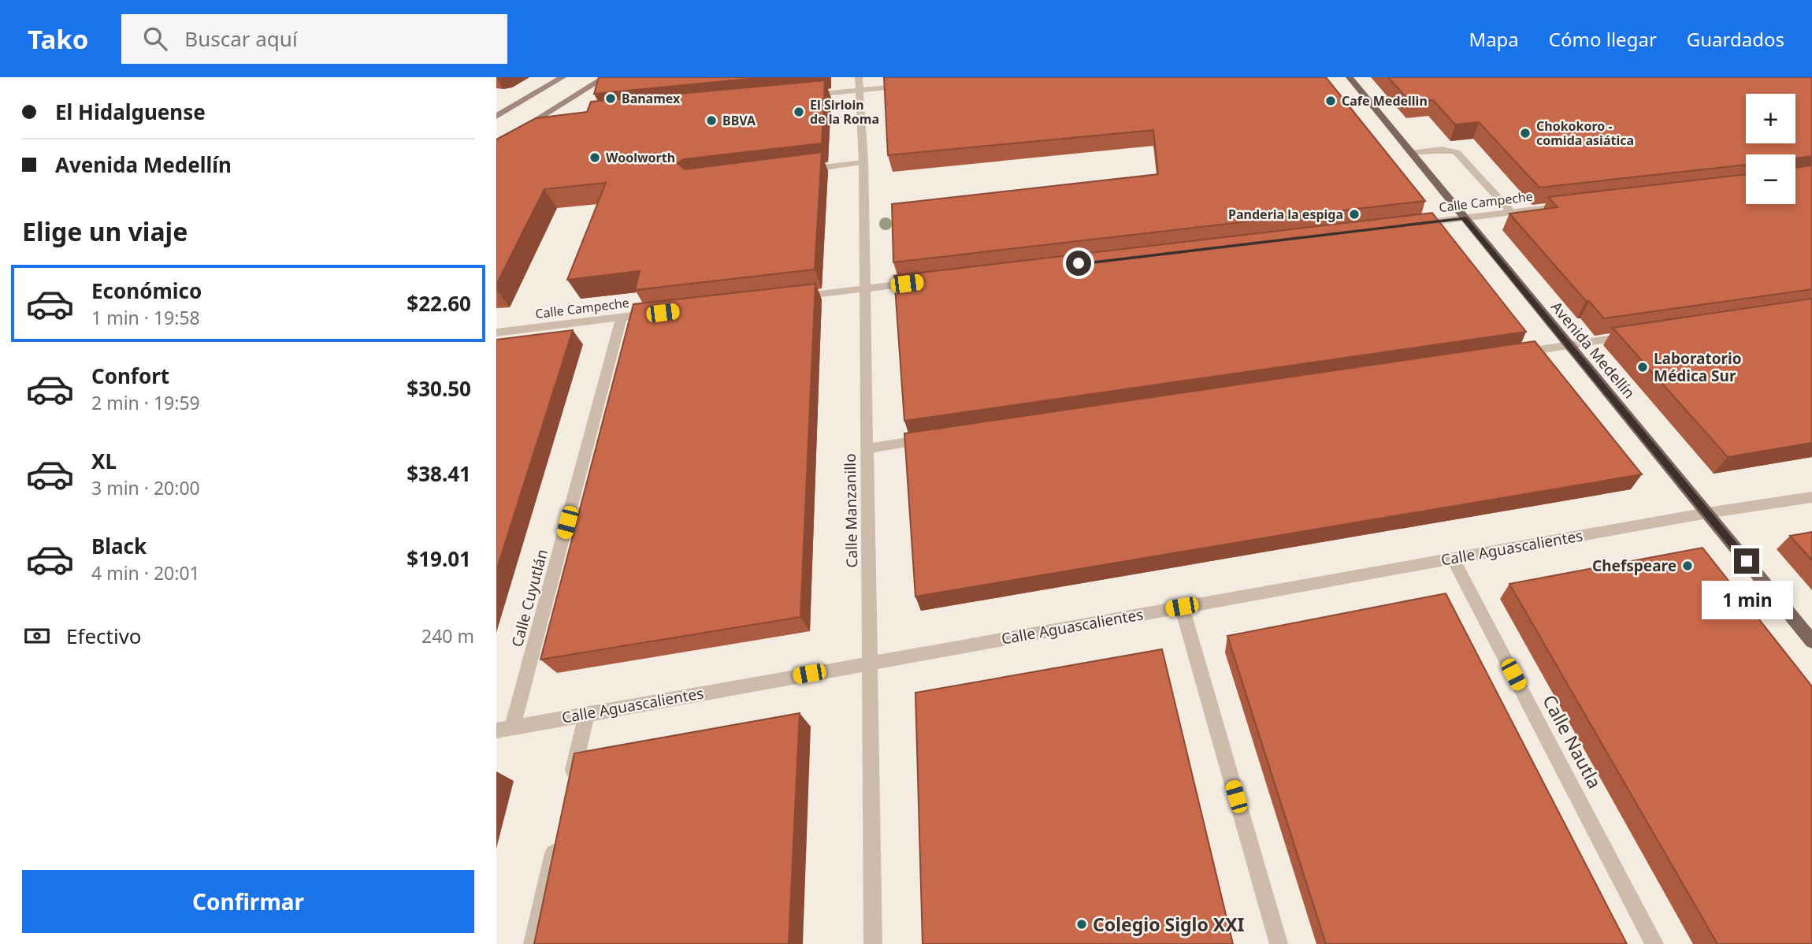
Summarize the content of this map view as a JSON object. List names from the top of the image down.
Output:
{
  "streets": {
    "main road": ["Avenida Medellín"],
    "street": [
      "Calle Campeche",
      "Calle Manzanillo",
      "Calle Aguascalientes",
      "Calle Cuyutlán",
      "Calle Nautla"
    ]
  },
  "crossings": [
    ["Calle Campeche", "Avenida Medellín"],
    ["Calle Campeche", "Calle Cuyutlán"],
    ["Avenida Medellín", "Calle Aguascalientes"],
    ["Calle Manzanillo", "Calle Aguascalientes"],
    ["Calle Aguascalientes", "Calle Cuyutlán"],
    ["Calle Aguascalientes", "Calle Nautla"]
  ],
  "places": [
    "Banamex",
    "Cafe Medellin",
    "El Sirloin de la Roma",
    "BBVA",
    "Chokokoro - comida asiática",
    "Woolworth",
    "Panderia la espiga",
    "Laboratorio Médica Sur",
    "Chefspeare",
    "Colegio Siglo XXI"
  ],
  "page": {
    "header": "Tako",
    "search": "Buscar aquí",
    "nav": ["Mapa", "Cómo llegar", "Guardados"],
    "banner": ["El Hidalguense", "Avenida Medellín"],
    "map_buttons": ["+", "−"],
    "heading": "Elige un viaje",
    "list": [
      {
        "name": "Económico",
        "note": "1 min · 19:58",
        "value": "$22.60"
      },
      {
        "name": "Confort",
        "note": "2 min · 19:59",
        "value": "$30.50"
      },
      {
        "name": "XL",
        "note": "3 min · 20:00",
        "value": "$38.41"
      },
      {
        "name": "Black",
        "note": "4 min · 20:01",
        "value": "$19.01"
      }
    ],
    "bubble": "1 min",
    "pay": ["Efectivo", "240 m"],
    "buttons": "Confirmar"
  }
}
